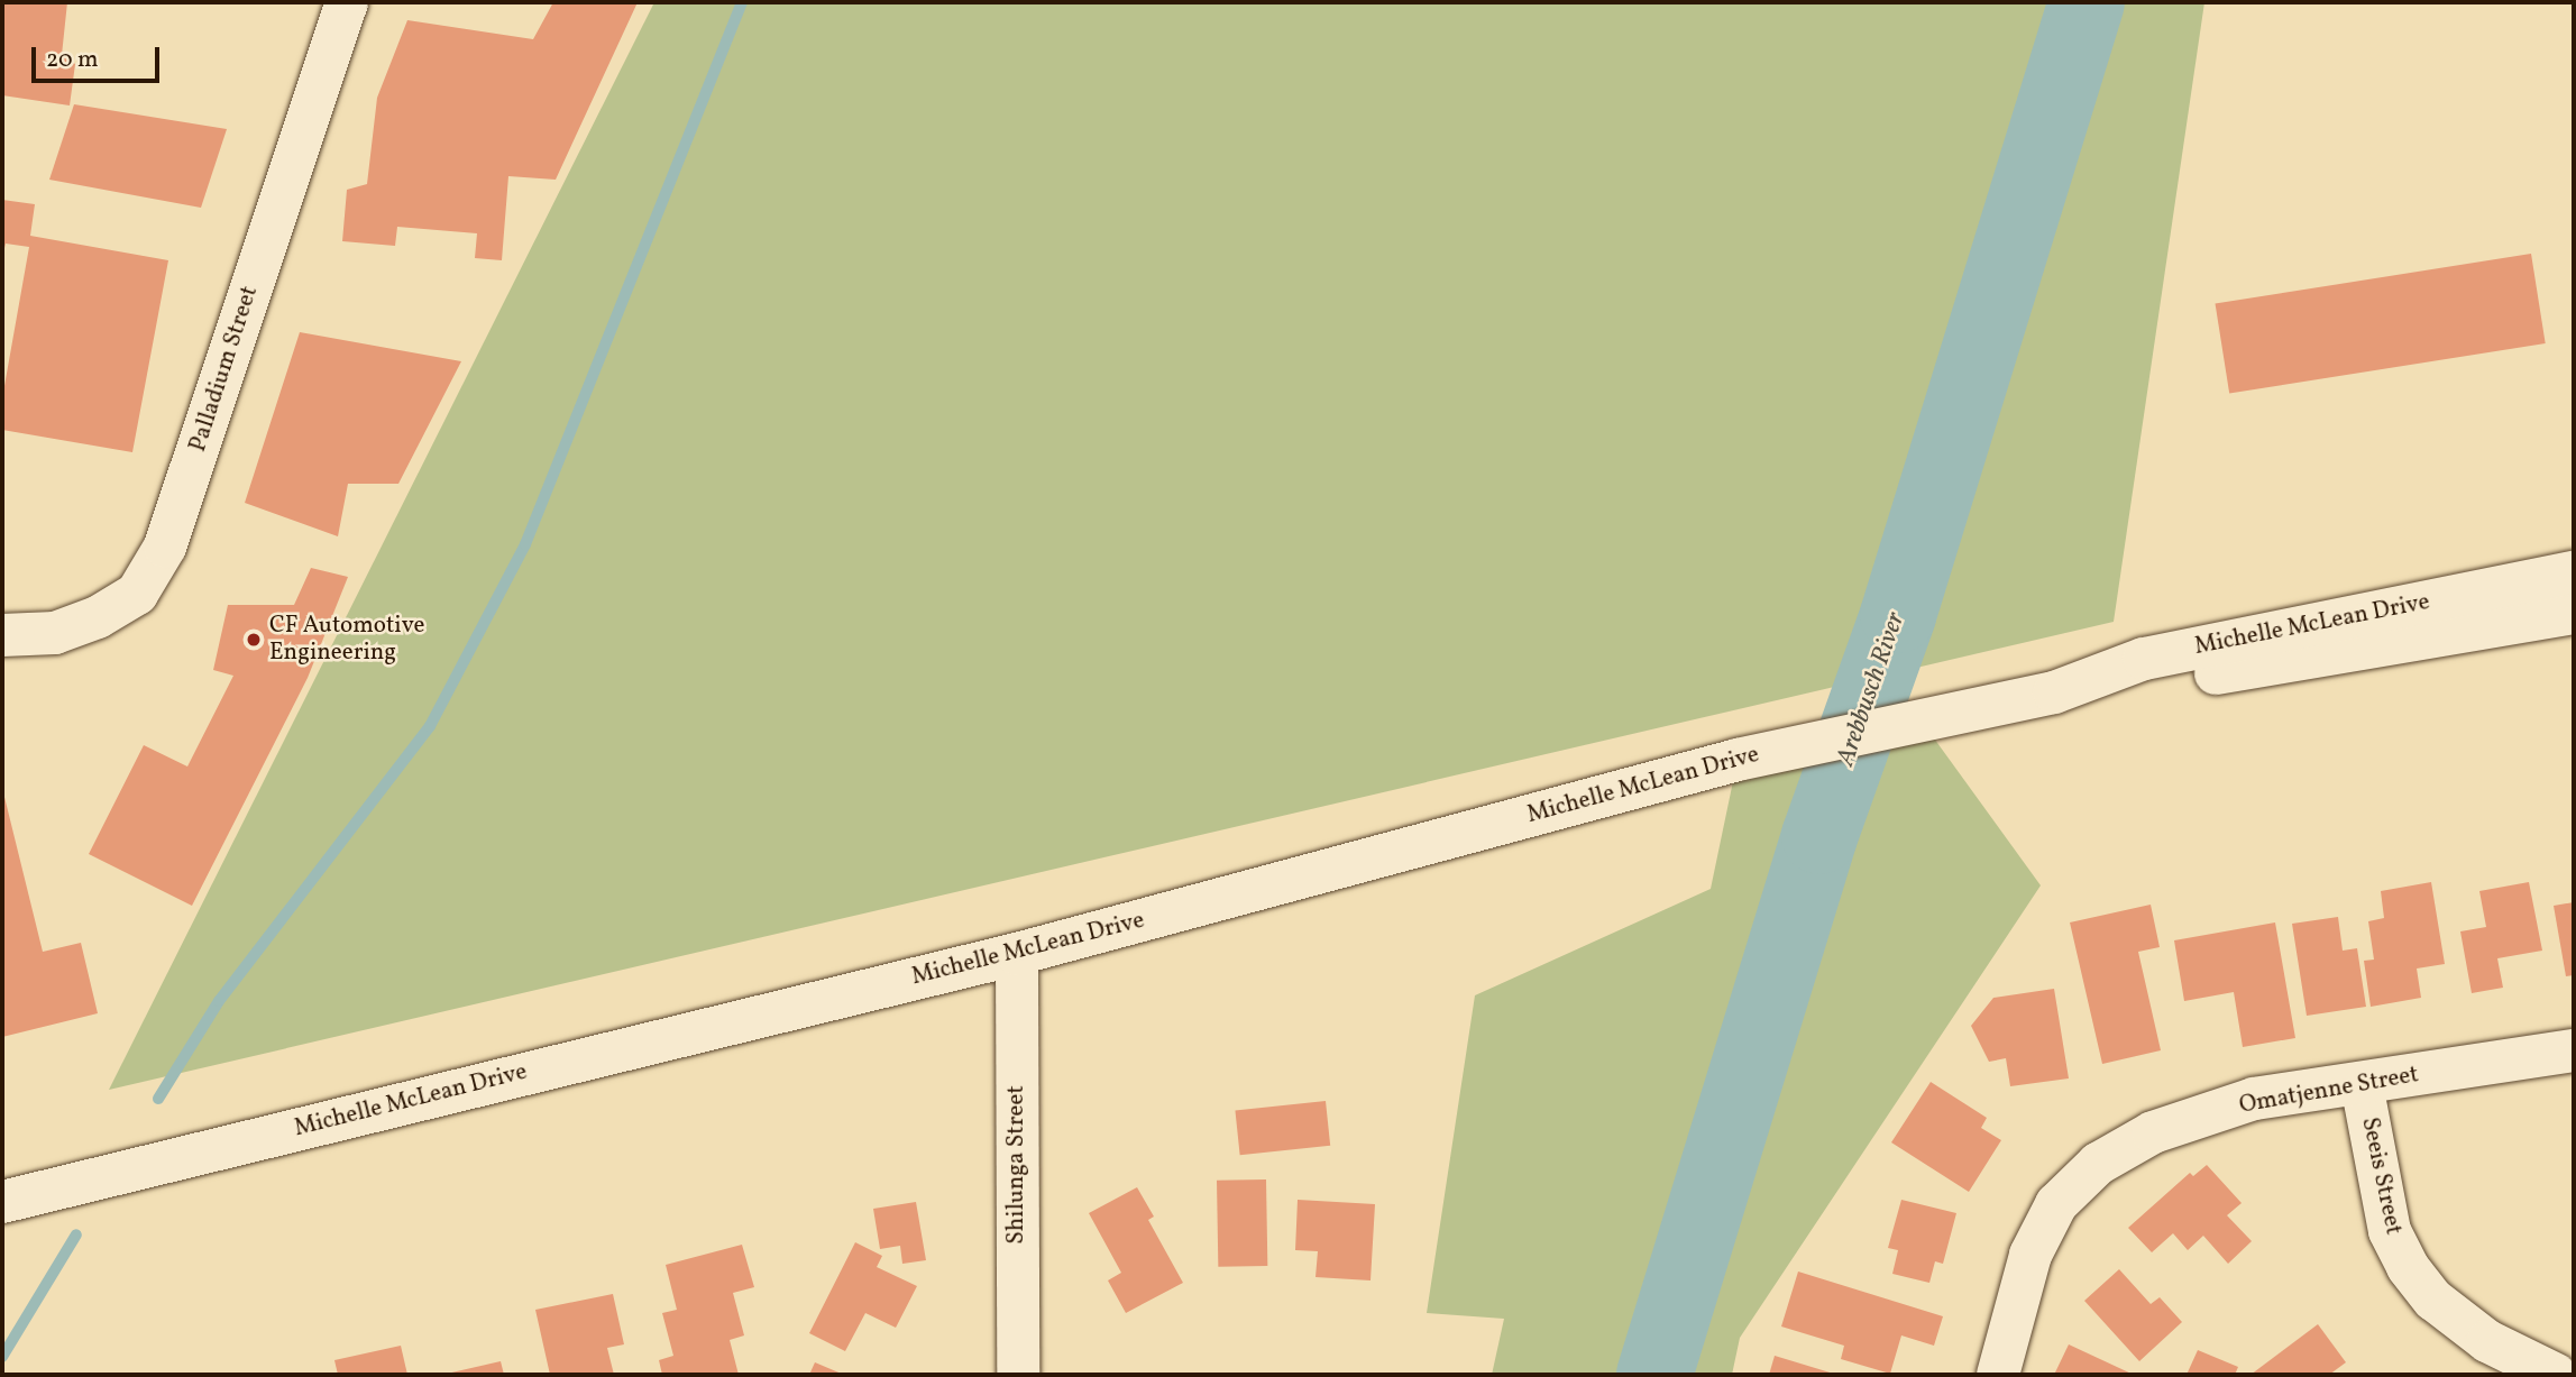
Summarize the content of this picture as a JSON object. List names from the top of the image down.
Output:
{
  "streets": {
    "street": [
      "Palladium Street",
      "Michelle McLean Drive",
      "Omatjenne Street",
      "Shilunga Street",
      "Seeis Street"
    ]
  },
  "crossings": [
    ["Michelle McLean Drive", "Shilunga Street"],
    ["Omatjenne Street", "Seeis Street"]
  ],
  "water": ["Arebbusch River"],
  "places": ["CF Automotive Engineering"],
  "scale_bar": "20 m"
}
